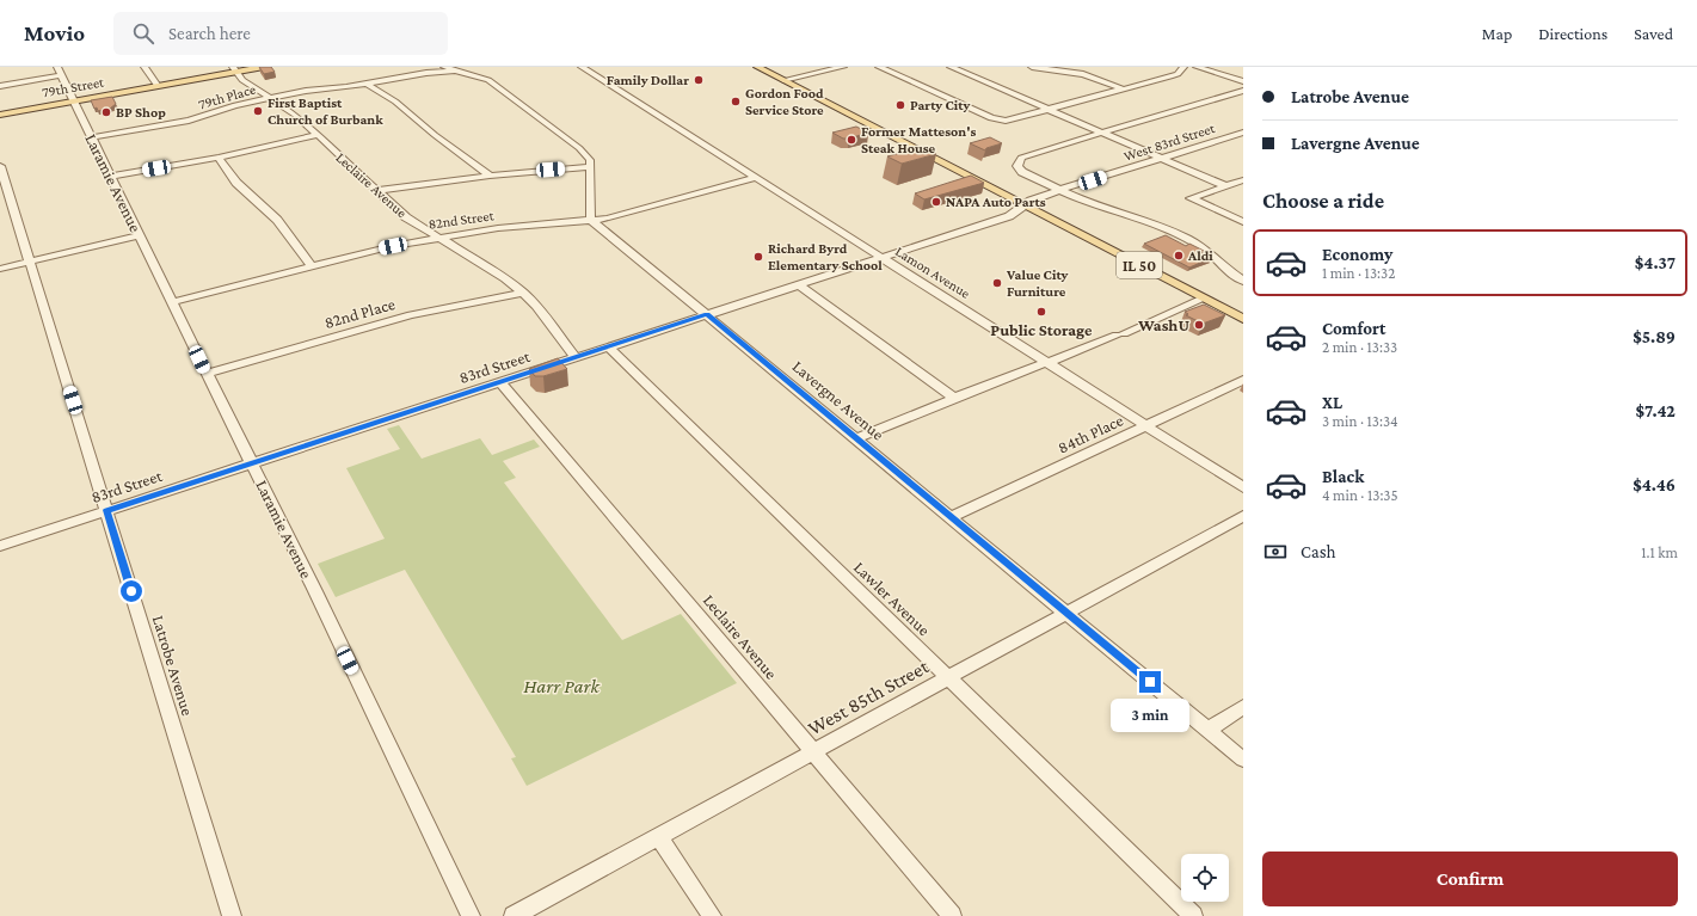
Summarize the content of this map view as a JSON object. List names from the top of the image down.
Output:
{
  "streets": {
    "main road": ["79th Street", "IL 50"],
    "street": [
      "79th Place",
      "West 83rd Street",
      "Laramie Avenue",
      "Leclaire Avenue",
      "82nd Street",
      "Lamon Avenue",
      "82nd Place",
      "83rd Street",
      "Lavergne Avenue",
      "84th Place",
      "Lawler Avenue",
      "Latrobe Avenue",
      "West 85th Street"
    ]
  },
  "crossings": [
    ["79th Street", "Laramie Avenue"],
    ["79th Street", "Leclaire Avenue"],
    ["79th Place", "Laramie Avenue"],
    ["79th Place", "Leclaire Avenue"],
    ["West 83rd Street", "IL 50"],
    ["West 83rd Street", "83rd Street"],
    ["Laramie Avenue", "82nd Street"],
    ["Laramie Avenue", "82nd Place"],
    ["Laramie Avenue", "83rd Street"],
    ["Leclaire Avenue", "82nd Street"],
    ["Leclaire Avenue", "82nd Place"],
    ["Leclaire Avenue", "83rd Street"],
    ["Leclaire Avenue", "West 85th Street"],
    ["82nd Street", "Lamon Avenue"],
    ["82nd Street", "Lavergne Avenue"],
    ["IL 50", "83rd Street"],
    ["Lamon Avenue", "83rd Street"],
    ["Lamon Avenue", "84th Place"],
    ["83rd Street", "Lavergne Avenue"],
    ["83rd Street", "Lawler Avenue"],
    ["83rd Street", "Latrobe Avenue"],
    ["Lavergne Avenue", "84th Place"],
    ["Lavergne Avenue", "West 85th Street"],
    ["Lawler Avenue", "West 85th Street"]
  ],
  "parks": ["Harr Park"],
  "places": [
    "Family Dollar",
    "Gordon Food Service Store",
    "Party City",
    "First Baptist Church of Burbank",
    "BP Shop",
    "Former Matteson's Steak House",
    "NAPA Auto Parts",
    "Aldi",
    "Richard Byrd Elementary School",
    "Value City Furniture",
    "Public Storage",
    "WashU"
  ],
  "page": {
    "header": "Movio",
    "search": "Search here",
    "nav": ["Map", "Directions", "Saved"],
    "banner": ["Latrobe Avenue", "Lavergne Avenue"],
    "heading": "Choose a ride",
    "list": [
      {
        "name": "Economy",
        "note": "1 min · 13:32",
        "value": "$4.37"
      },
      {
        "name": "Comfort",
        "note": "2 min · 13:33",
        "value": "$5.89"
      },
      {
        "name": "XL",
        "note": "3 min · 13:34",
        "value": "$7.42"
      },
      {
        "name": "Black",
        "note": "4 min · 13:35",
        "value": "$4.46"
      }
    ],
    "pay": ["Cash", "1.1 km"],
    "bubble": "3 min",
    "buttons": "Confirm"
  }
}
